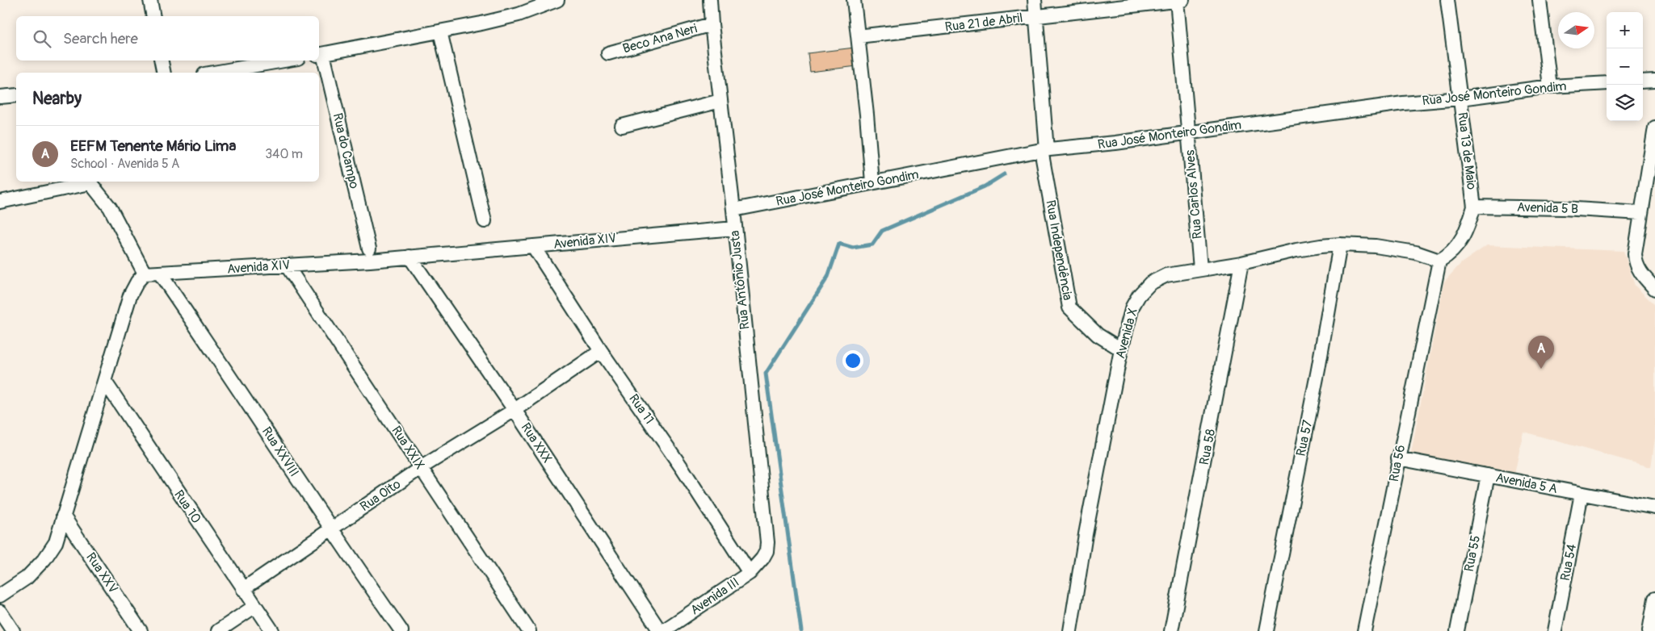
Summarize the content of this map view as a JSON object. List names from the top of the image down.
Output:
{
  "streets": {
    "street": [
      "Rua 21 de Abril",
      "Beco Ana Neri",
      "Rua José Monteiro Gondim",
      "Rua do Campo",
      "Rua 13 de Maio",
      "Rua Carlos Alves",
      "Avenida 5 B",
      "Avenida XIV",
      "Rua Independência",
      "Rua Antônio Justa",
      "Avenida X",
      "Rua 11",
      "Rua 57",
      "Rua XXX",
      "Rua 58",
      "Rua XXIX",
      "Rua XXVIII",
      "Rua 56",
      "Avenida 5 A",
      "Rua Oito",
      "Rua 10",
      "Rua 55",
      "Rua 54",
      "Rua XXV",
      "Avenida III"
    ]
  },
  "crossings": [
    ["Rua 21 de Abril", "Rua Carlos Alves"],
    ["Rua 21 de Abril", "Rua Independência"],
    ["Beco Ana Neri", "Rua Antônio Justa"],
    ["Rua José Monteiro Gondim", "Rua 13 de Maio"],
    ["Rua José Monteiro Gondim", "Rua Carlos Alves"],
    ["Rua José Monteiro Gondim", "Rua Independência"],
    ["Rua José Monteiro Gondim", "Rua Antônio Justa"],
    ["Rua 13 de Maio", "Avenida 5 B"],
    ["Rua Carlos Alves", "Avenida X"],
    ["Avenida XIV", "Rua Antônio Justa"],
    ["Avenida XIV", "Rua 11"],
    ["Avenida XIV", "Rua XXX"],
    ["Avenida XIV", "Rua XXIX"],
    ["Avenida XIV", "Rua XXVIII"],
    ["Rua Independência", "Avenida X"],
    ["Rua Antônio Justa", "Avenida III"],
    ["Avenida X", "Rua 57"],
    ["Avenida X", "Rua 58"],
    ["Avenida X", "Rua 56"],
    ["Rua 11", "Rua Oito"],
    ["Rua 11", "Avenida III"],
    ["Rua XXX", "Rua Oito"],
    ["Rua XXIX", "Rua Oito"],
    ["Rua XXVIII", "Rua Oito"],
    ["Rua 56", "Avenida 5 A"],
    ["Avenida 5 A", "Rua 55"],
    ["Avenida 5 A", "Rua 54"],
    ["Rua Oito", "Rua 10"]
  ],
  "north": "right",
  "page": {
    "map_buttons": ["+", "−"],
    "search": "Search here",
    "heading": "Nearby",
    "list": [
      {
        "mark": "A",
        "name": "EEFM Tenente Mário Lima",
        "note": "School · Avenida 5 A",
        "value": "340 m"
      }
    ],
    "pins": "A"
  }
}
